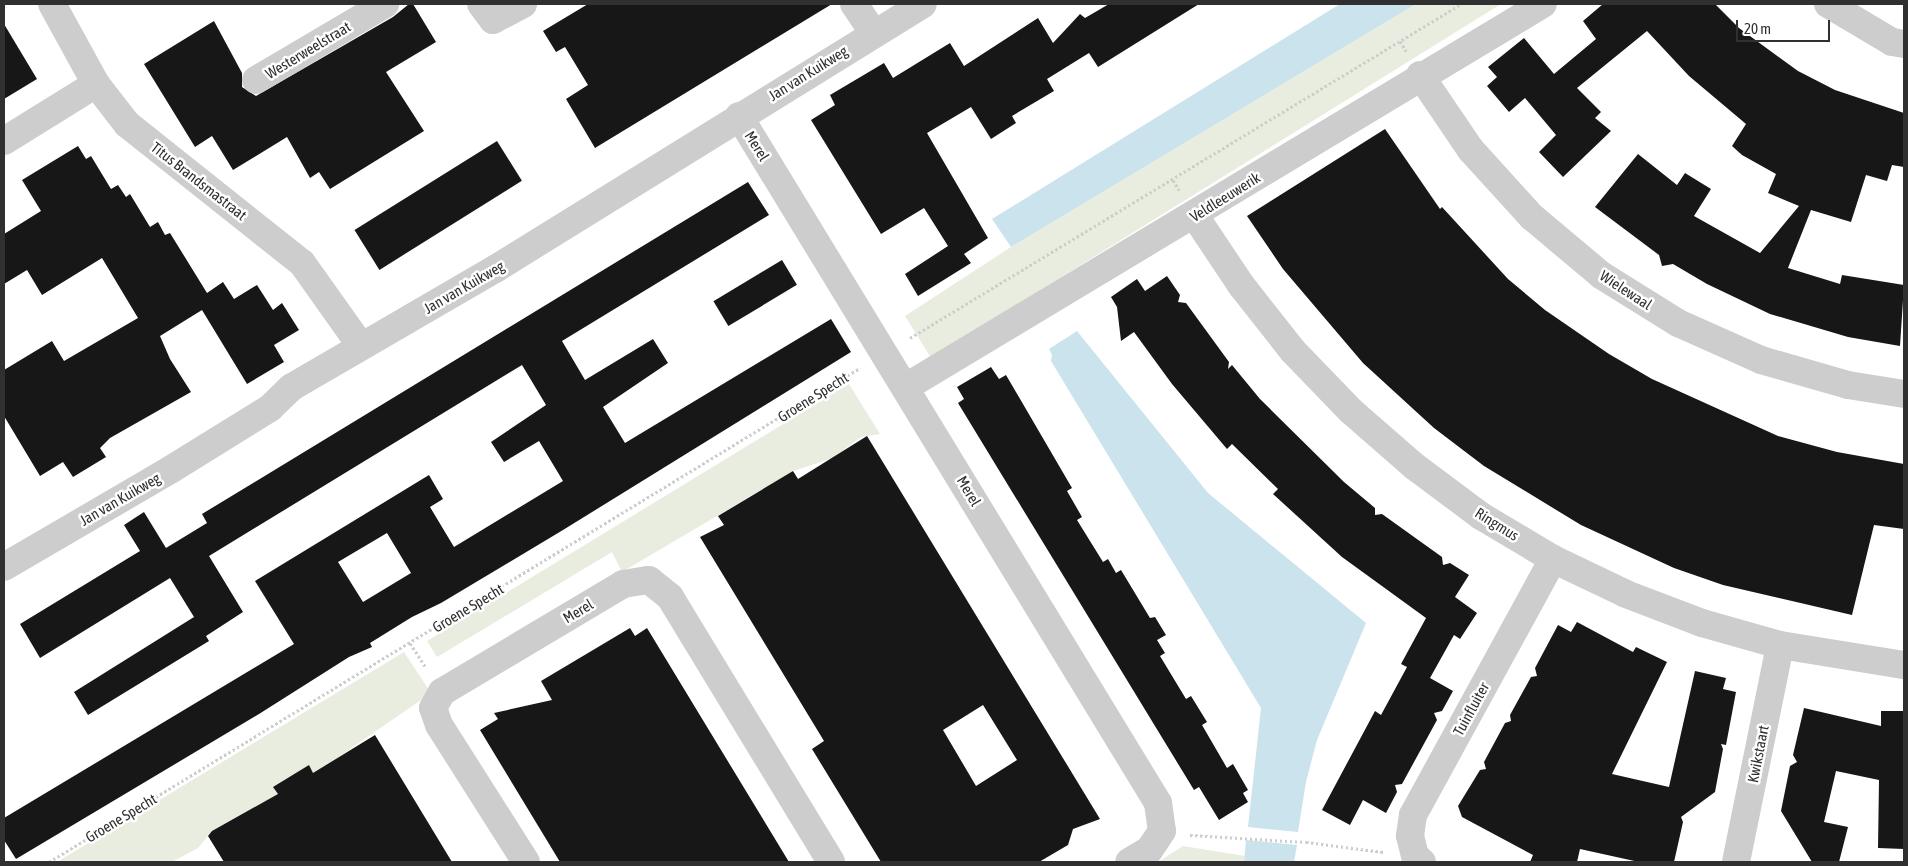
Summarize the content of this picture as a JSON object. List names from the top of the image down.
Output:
{
  "streets": {
    "street": [
      "Westerweelstraat",
      "Jan van Kuikweg",
      "Merel",
      "Titus Brandsmastraat",
      "Veldleeuwerik",
      "Wielewaal",
      "Ringmus",
      "Tuinfluiter",
      "Kwikstaart"
    ],
    "path": ["Groene Specht"]
  },
  "crossings": [
    ["Jan van Kuikweg", "Merel"],
    ["Jan van Kuikweg", "Titus Brandsmastraat"],
    ["Merel", "Veldleeuwerik"],
    ["Merel", "Groene Specht"],
    ["Veldleeuwerik", "Wielewaal"],
    ["Veldleeuwerik", "Ringmus"],
    ["Ringmus", "Tuinfluiter"],
    ["Ringmus", "Kwikstaart"]
  ],
  "scale_bar": "20 m"
}
